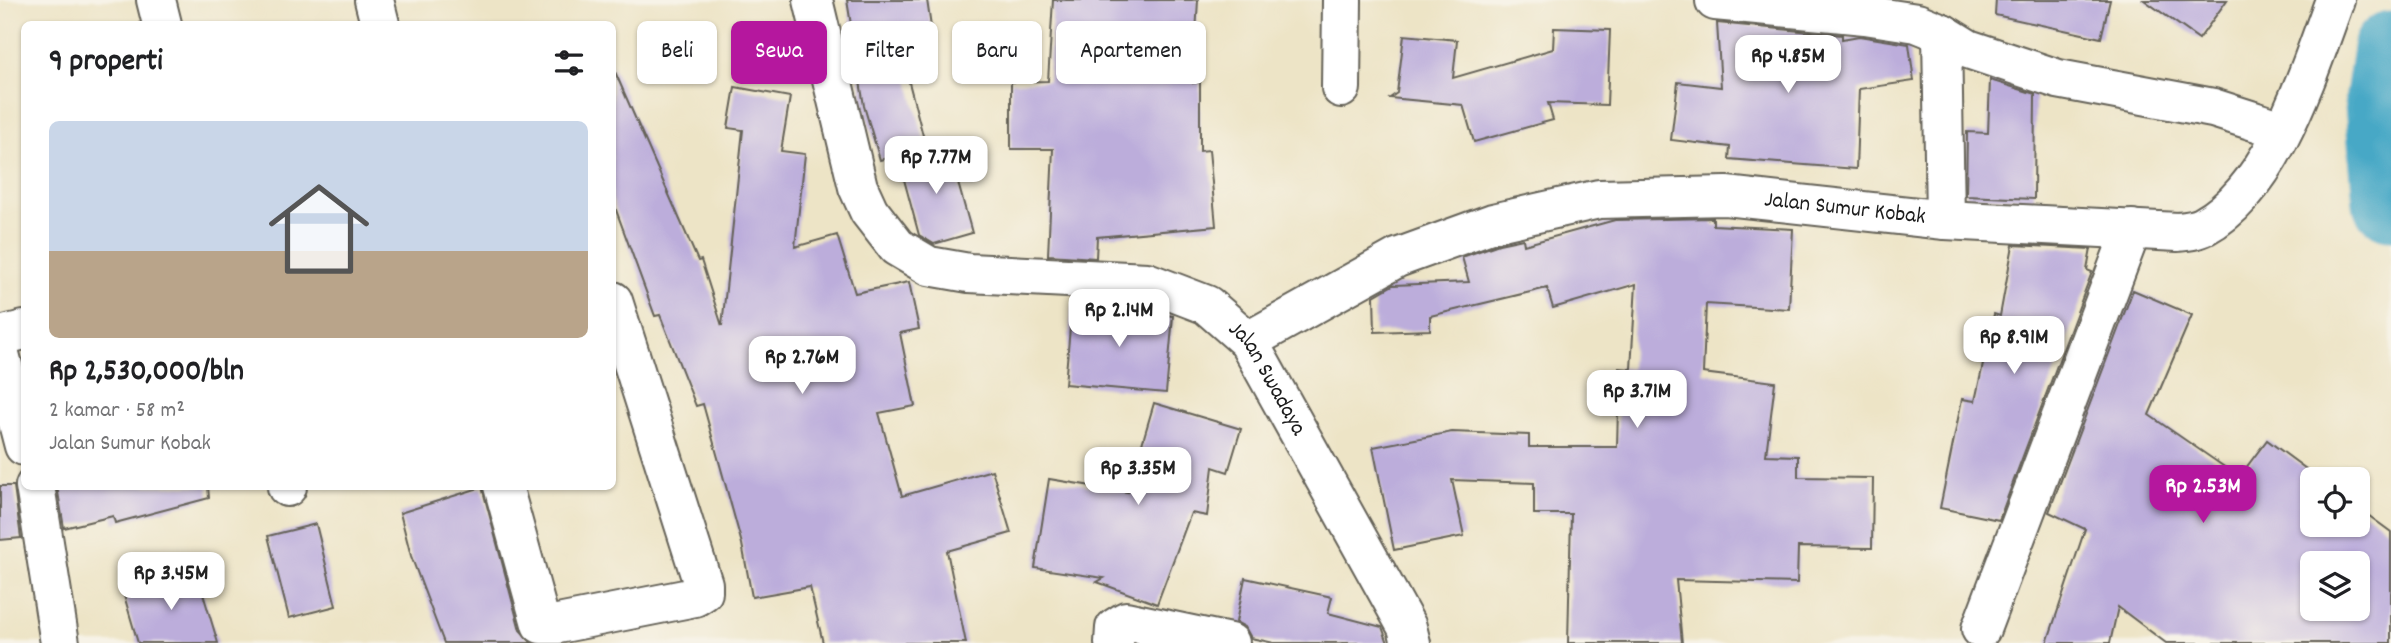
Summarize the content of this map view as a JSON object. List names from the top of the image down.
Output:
{
  "streets": {
    "street": ["Jalan Sumur Kobak", "Jalan Swadaya"]
  },
  "crossings": [
    ["Jalan Sumur Kobak", "Jalan Swadaya"]
  ],
  "page": {
    "chip": [
      "Beli",
      "Sewa",
      "Filter",
      "Baru",
      "Apartemen"
    ],
    "heading": "9 properti",
    "price": [
      "Rp 4.85M",
      "Rp 7.77M",
      "Rp 2.14M",
      "Rp 8.91M",
      "Rp 2.76M",
      "Rp 3.71M",
      "Rp 3.35M",
      "Rp 2.53M",
      "Rp 3.45M"
    ],
    "list": [
      {
        "name": "Rp 2,530,000/bln",
        "note": "2 kamar · 58 m² · Jalan Sumur Kobak"
      }
    ]
  }
}
